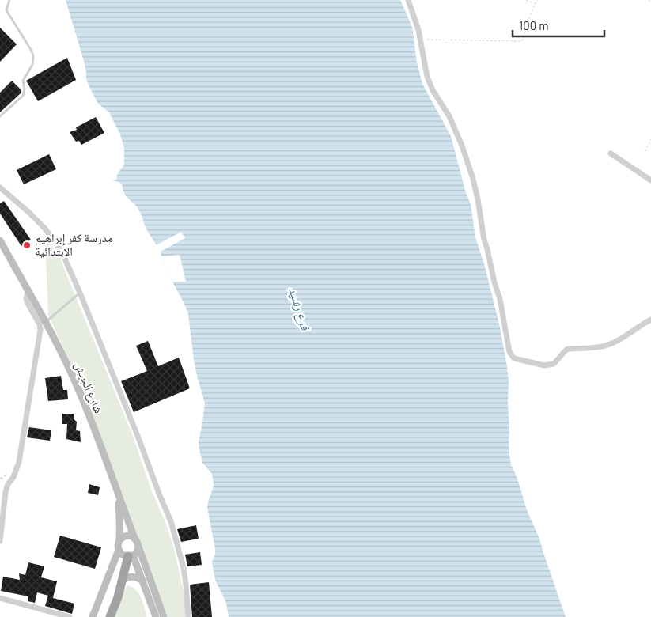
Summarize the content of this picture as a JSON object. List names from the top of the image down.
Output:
{
  "streets": {
    "main road": ["شارع الجيش"]
  },
  "water": ["فرع رشيد"],
  "places": ["مدرسة كفر إبراهيم الابتدائية"],
  "scale_bar": "100 m"
}
